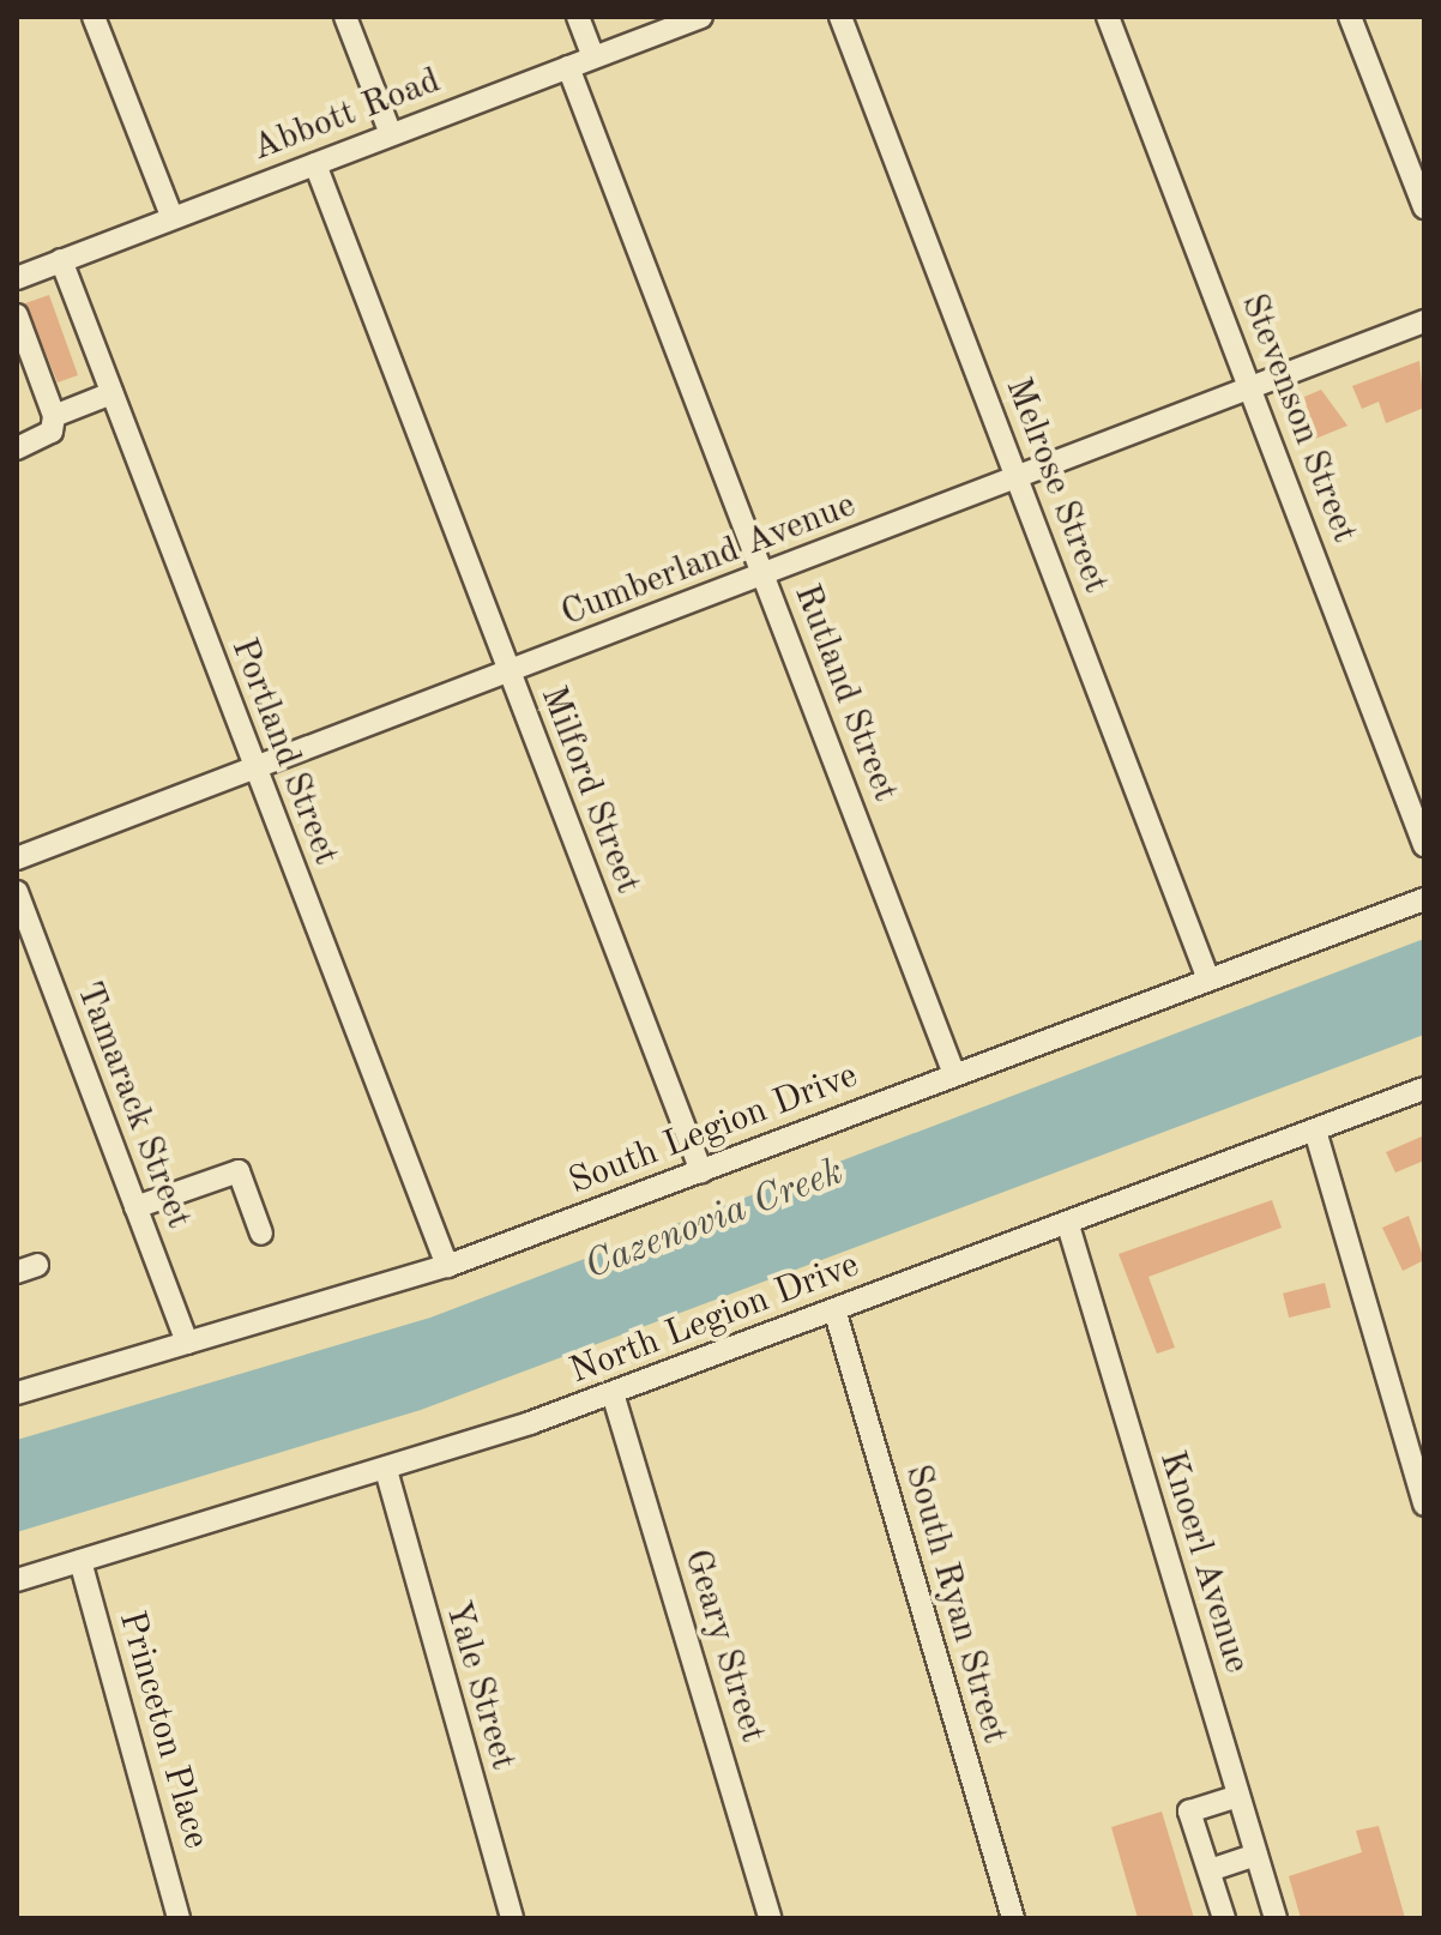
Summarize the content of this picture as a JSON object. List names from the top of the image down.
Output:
{
  "streets": {
    "street": [
      "Abbott Road",
      "Stevenson Street",
      "Melrose Street",
      "Cumberland Avenue",
      "Rutland Street",
      "Portland Street",
      "Milford Street",
      "Tamarack Street",
      "South Legion Drive",
      "North Legion Drive",
      "Knoerl Avenue",
      "South Ryan Street",
      "Geary Street",
      "Yale Street",
      "Princeton Place"
    ]
  },
  "crossings": [
    ["Abbott Road", "Rutland Street"],
    ["Abbott Road", "Portland Street"],
    ["Abbott Road", "Milford Street"],
    ["Stevenson Street", "Cumberland Avenue"],
    ["Melrose Street", "Cumberland Avenue"],
    ["Melrose Street", "South Legion Drive"],
    ["Cumberland Avenue", "Rutland Street"],
    ["Cumberland Avenue", "Portland Street"],
    ["Cumberland Avenue", "Milford Street"],
    ["Rutland Street", "South Legion Drive"],
    ["Portland Street", "South Legion Drive"],
    ["Milford Street", "South Legion Drive"],
    ["Tamarack Street", "South Legion Drive"],
    ["North Legion Drive", "Knoerl Avenue"],
    ["North Legion Drive", "South Ryan Street"],
    ["North Legion Drive", "Geary Street"],
    ["North Legion Drive", "Yale Street"],
    ["North Legion Drive", "Princeton Place"]
  ],
  "water": ["Cazenovia Creek"]
}
